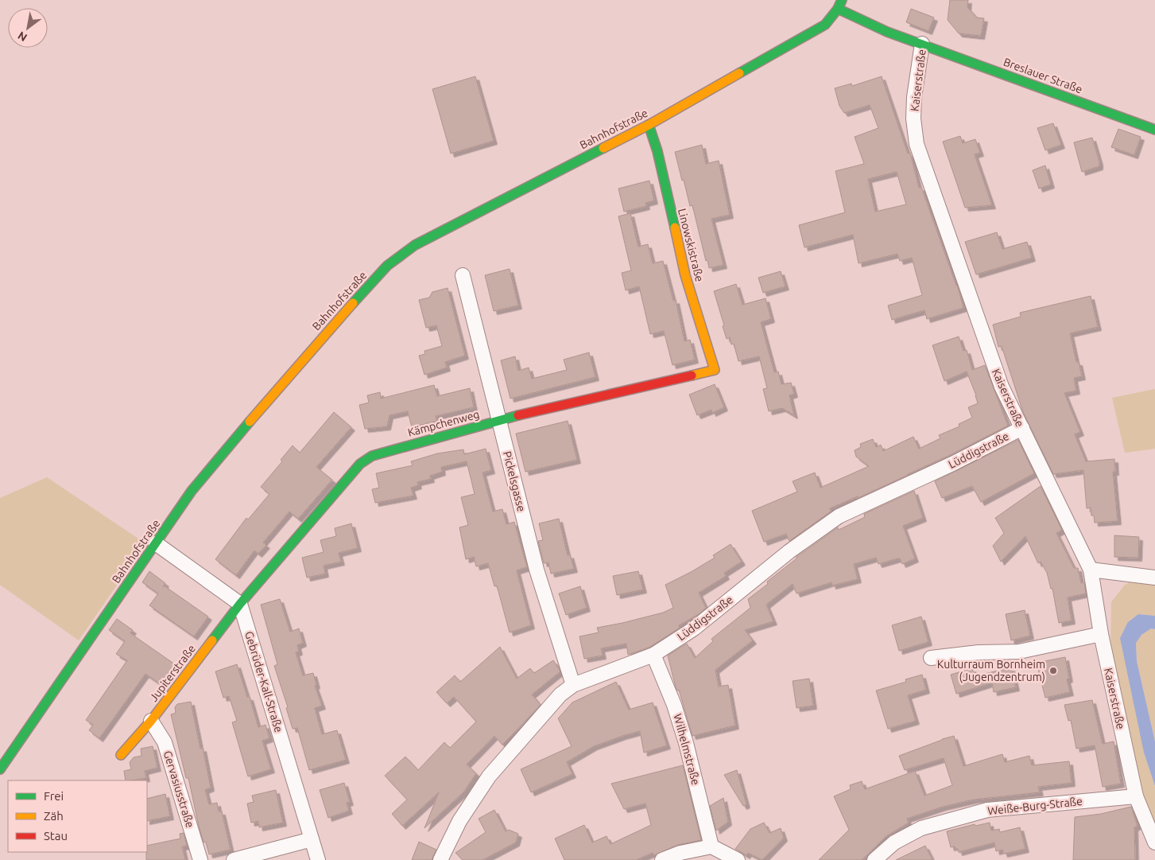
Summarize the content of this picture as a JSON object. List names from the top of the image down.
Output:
{
  "streets": {
    "street": [
      "Breslauer Straße",
      "Kaiserstraße",
      "Bahnhofstraße",
      "Linowskistraße",
      "Kämpchenweg",
      "Lüddigstraße",
      "Pickelsgasse",
      "Jupiterstraße",
      "Gebrüder-Kall-Straße",
      "Wilhelmstraße",
      "Gervasiusstraße",
      "Weiße-Burg-Straße"
    ]
  },
  "crossings": [
    ["Breslauer Straße", "Kaiserstraße"],
    ["Kaiserstraße", "Bahnhofstraße"],
    ["Kaiserstraße", "Lüddigstraße"],
    ["Kaiserstraße", "Weiße-Burg-Straße"],
    ["Bahnhofstraße", "Linowskistraße"],
    ["Linowskistraße", "Kämpchenweg"],
    ["Kämpchenweg", "Pickelsgasse"],
    ["Kämpchenweg", "Jupiterstraße"],
    ["Kämpchenweg", "Gebrüder-Kall-Straße"],
    ["Lüddigstraße", "Pickelsgasse"],
    ["Lüddigstraße", "Wilhelmstraße"],
    ["Jupiterstraße", "Gebrüder-Kall-Straße"],
    ["Jupiterstraße", "Gervasiusstraße"]
  ],
  "places": ["Kulturraum Bornheim (Jugendzentrum)"],
  "legend": ["Frei", "Zäh", "Stau"],
  "north": "bottom left"
}
